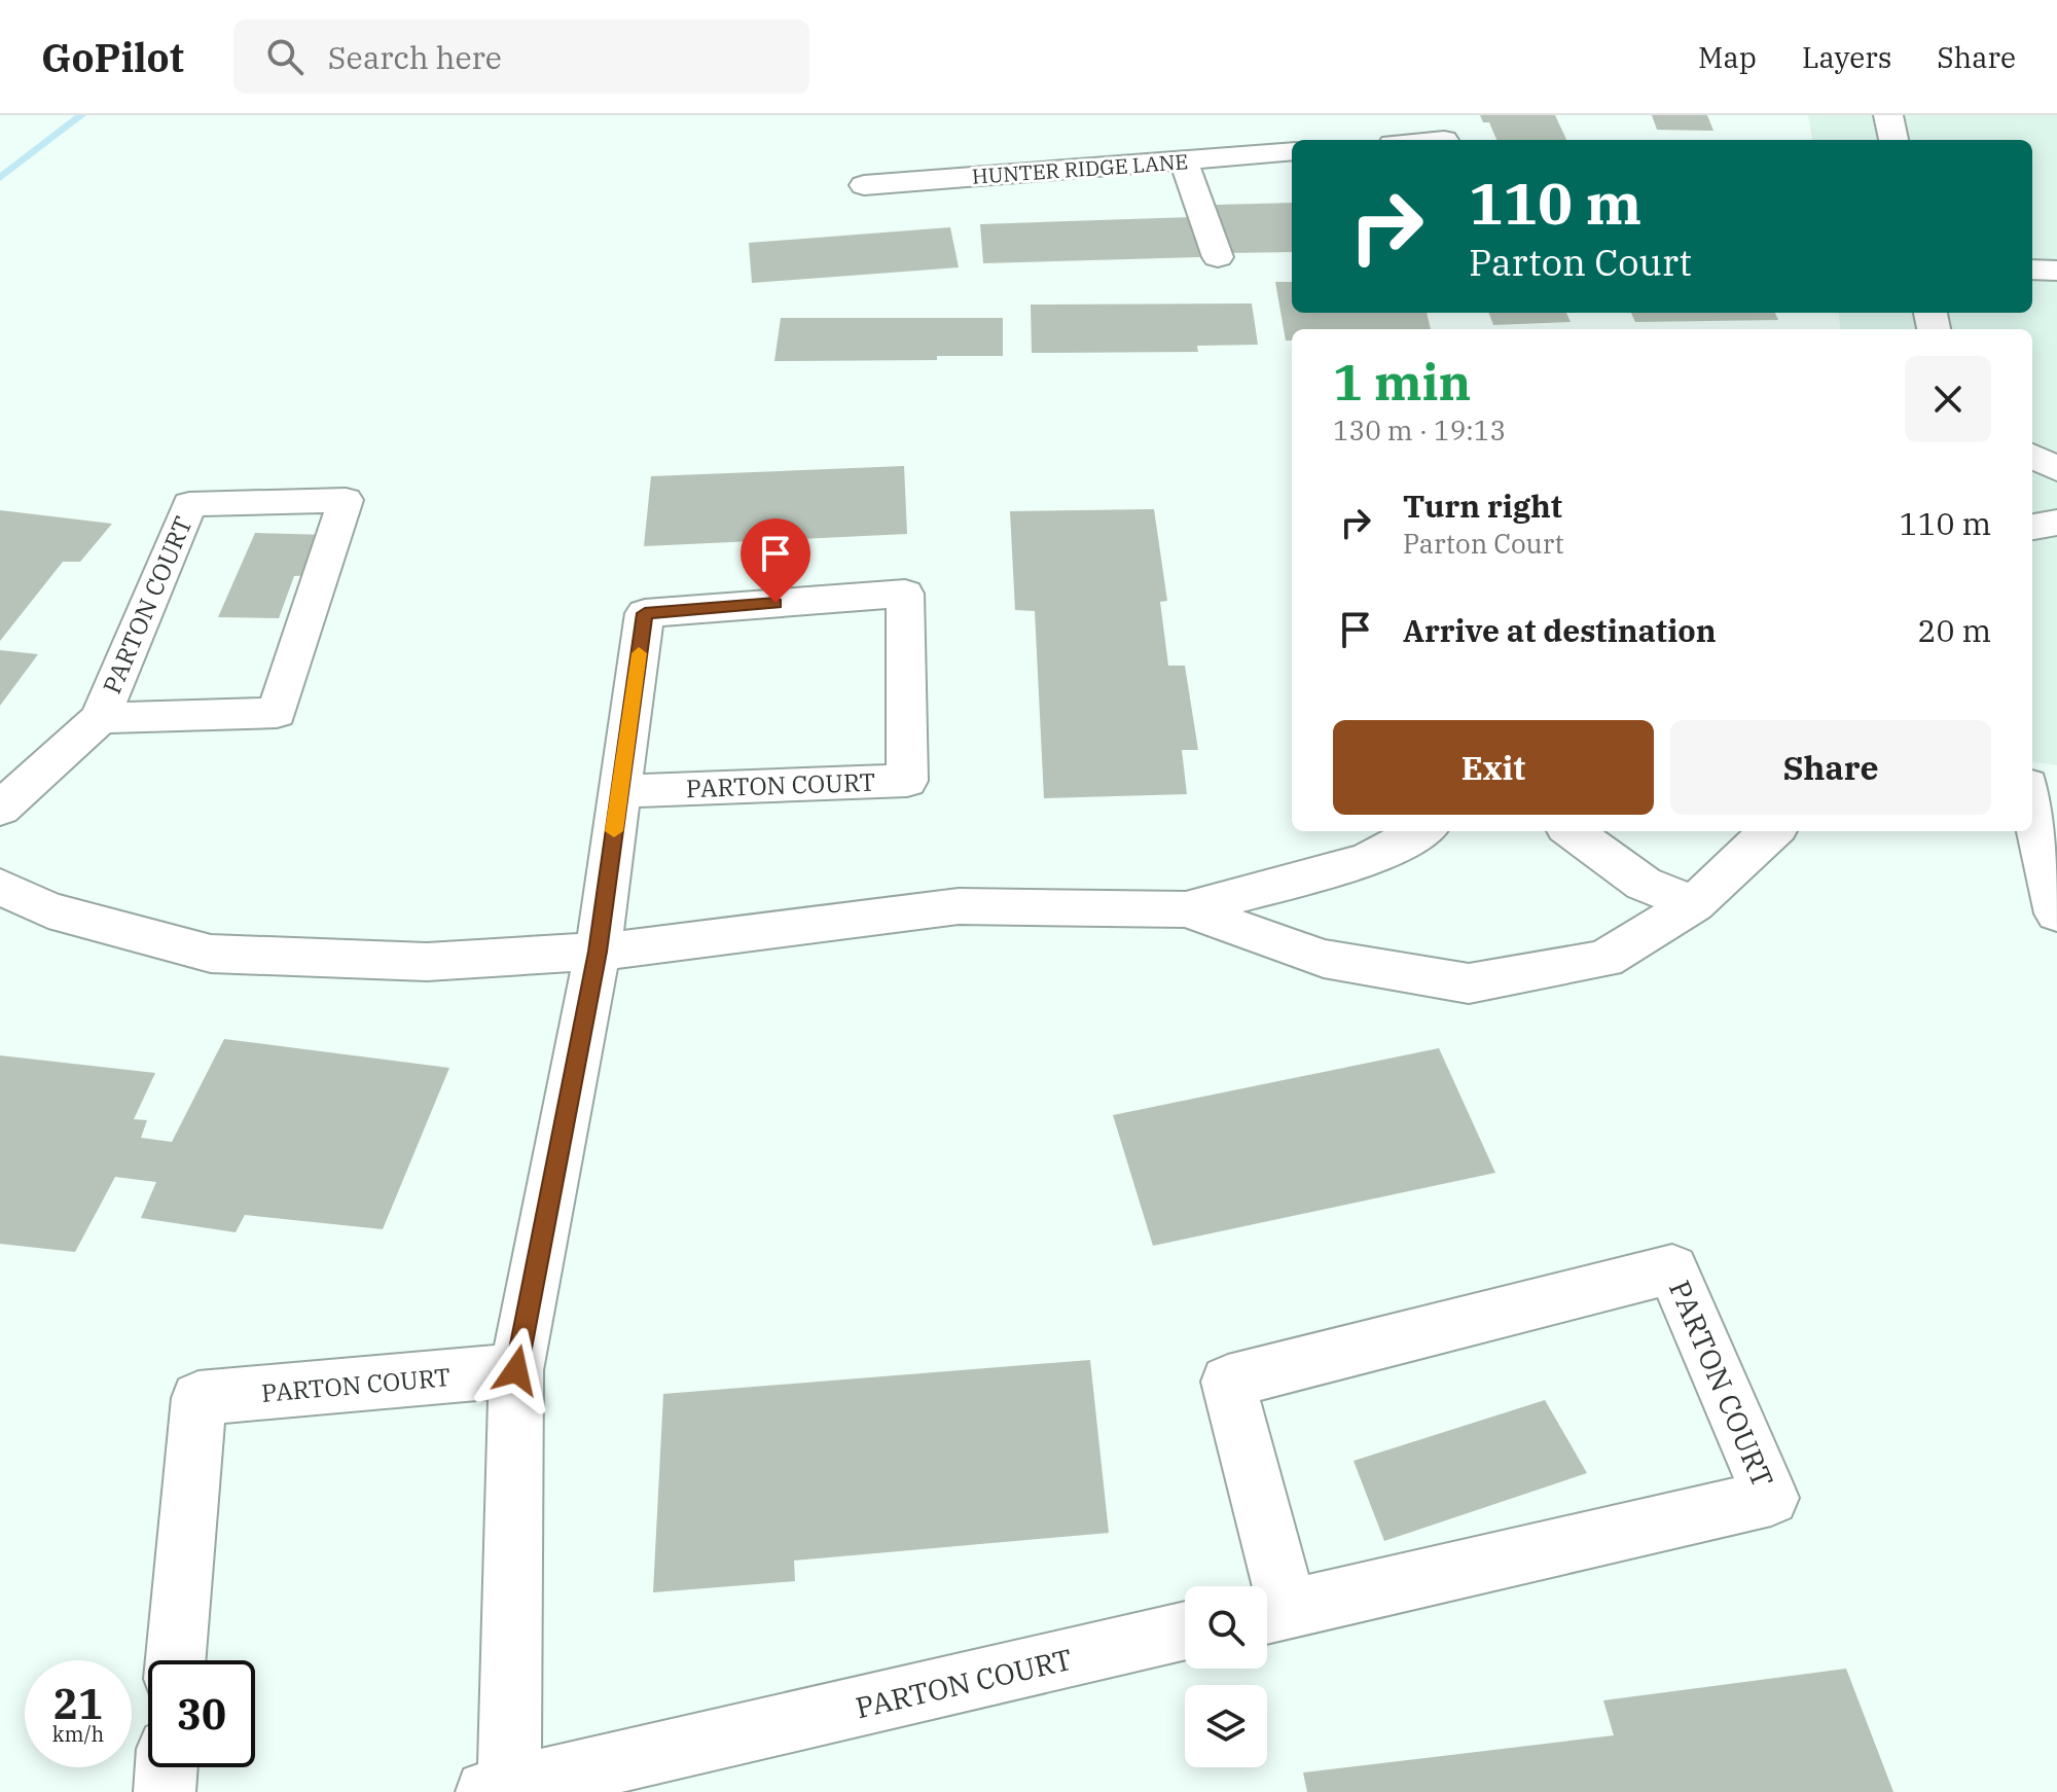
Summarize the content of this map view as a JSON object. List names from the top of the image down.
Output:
{
  "streets": {
    "street": ["HUNTER RIDGE LANE", "PARTON COURT"]
  },
  "page": {
    "header": "GoPilot",
    "search": "Search here",
    "nav": ["Map", "Layers", "Share"],
    "turn": ["110 m", "Parton Court"],
    "heading": ["1 min", "130 m · 19:13"],
    "list": [
      {
        "name": "Turn right",
        "note": "Parton Court",
        "value": "110 m"
      },
      {
        "name": "Arrive at destination",
        "value": "20 m"
      }
    ],
    "buttons": ["Exit", "Share"],
    "speed": "21 km/h",
    "limit": "30"
  }
}
